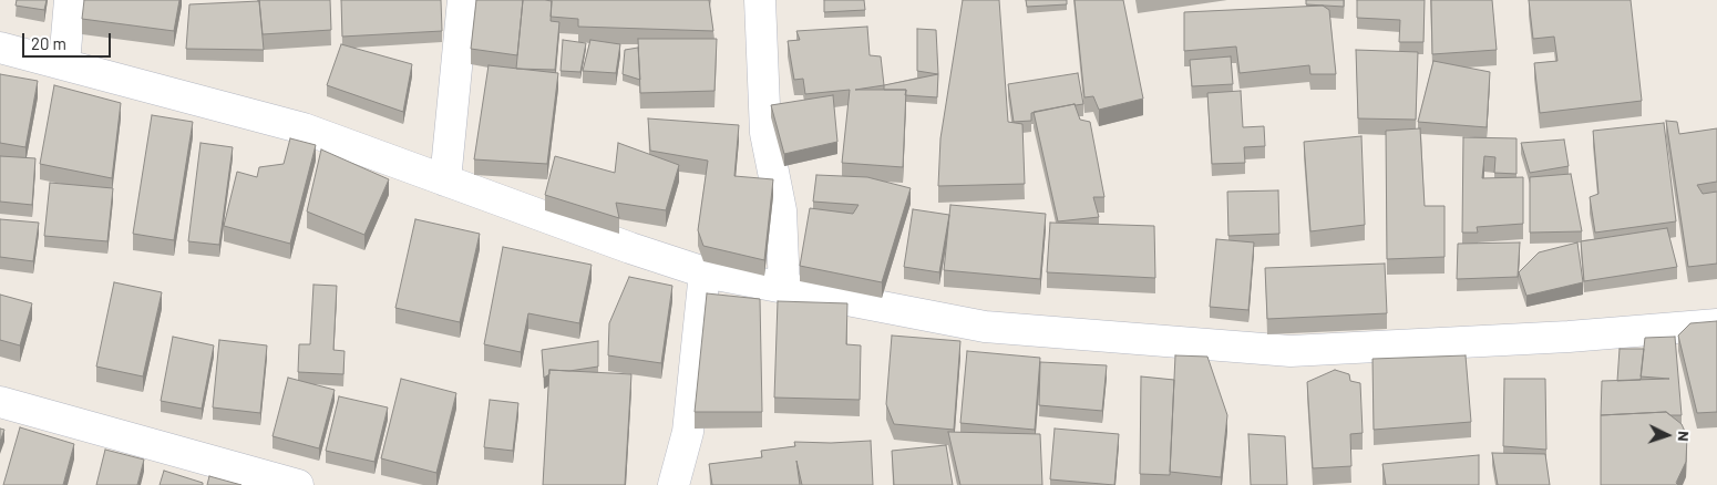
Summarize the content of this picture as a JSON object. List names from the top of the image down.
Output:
{
  "scale_bar": "20 m",
  "north": "right"
}
